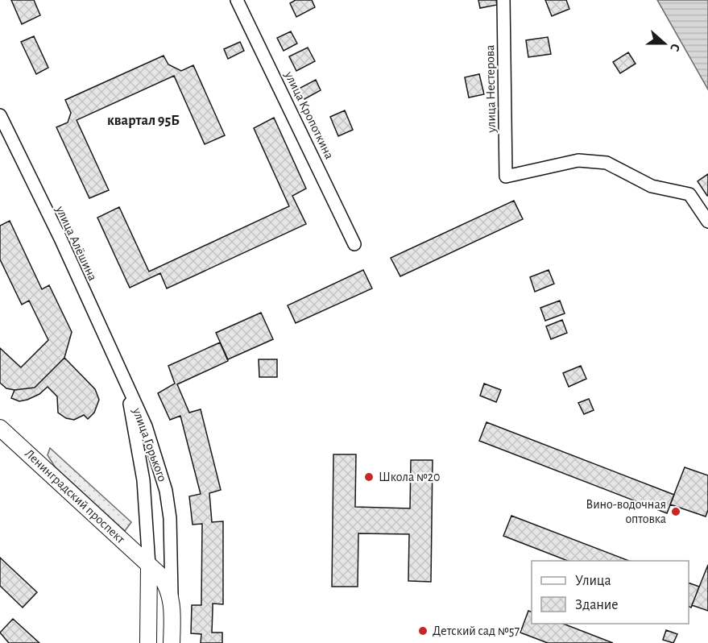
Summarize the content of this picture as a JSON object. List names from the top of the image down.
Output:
{
  "streets": {
    "main road": ["улица Горького", "Ленинградский проспект"],
    "street": ["улица Нестерова", "улица Кропоткина", "улица Алёшина"]
  },
  "crossings": [
    ["улица Алёшина", "улица Горького"],
    ["улица Горького", "Ленинградский проспект"]
  ],
  "districts": ["квартал 95Б"],
  "places": ["Школа №20", "Вино-водочная оптовка", "Детский сад №57"],
  "legend": ["Улица", "Здание"],
  "north": "right"
}
